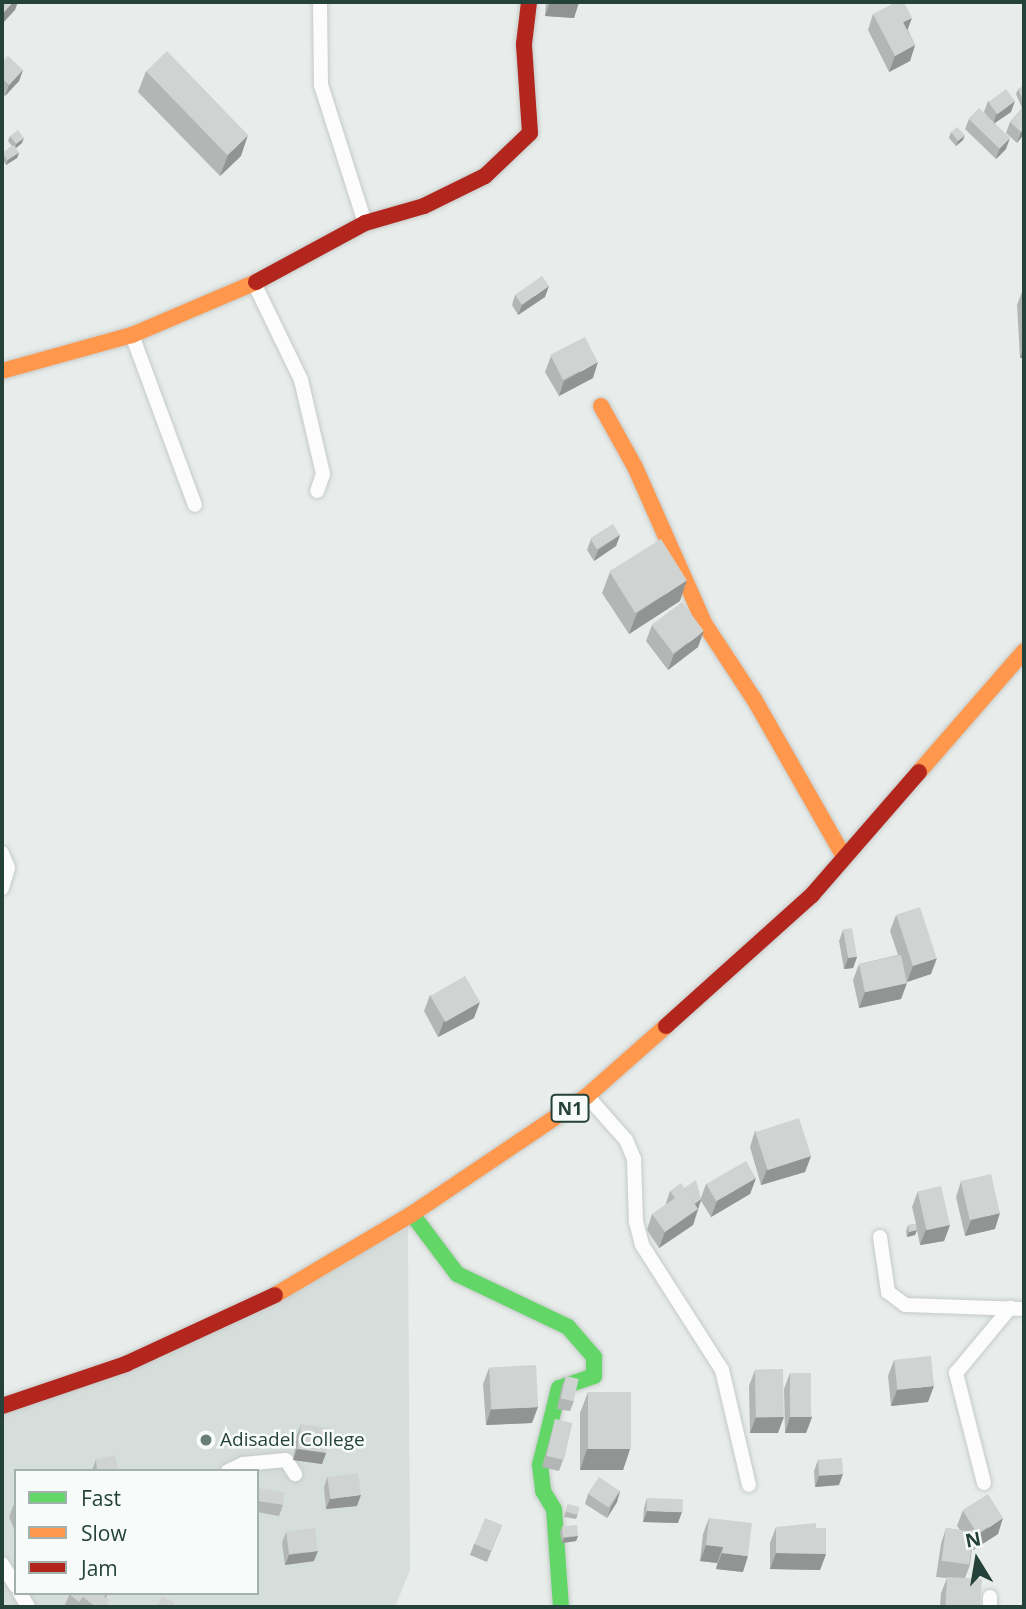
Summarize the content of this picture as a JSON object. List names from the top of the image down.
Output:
{
  "streets": {
    "main road": ["N1"]
  },
  "places": ["Adisadel College"],
  "legend": ["Fast", "Slow", "Jam"],
  "north": "top"
}
